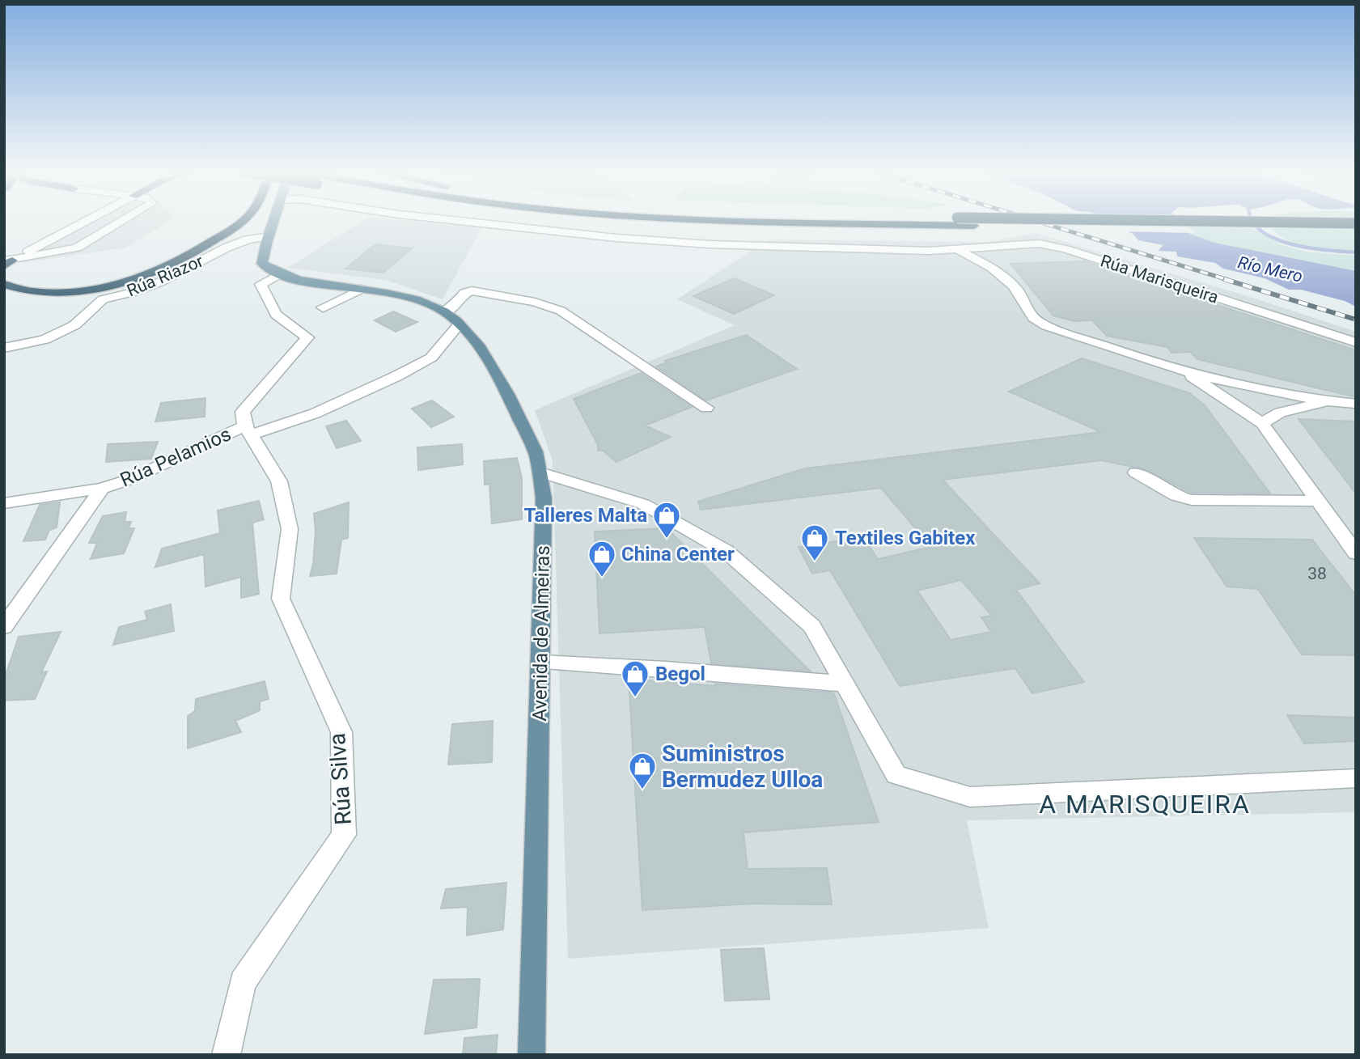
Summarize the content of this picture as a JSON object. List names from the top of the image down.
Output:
{
  "streets": {
    "main road": ["Avenida de Almeiras"],
    "street": [
      "Rúa Riazor",
      "Rúa Marisqueira",
      "Rúa Pelamios",
      "Rúa Silva"
    ]
  },
  "crossings": [
    ["Rúa Pelamios", "Avenida de Almeiras"],
    ["Rúa Pelamios", "Rúa Silva"]
  ],
  "districts": ["A MARISQUEIRA"],
  "water": ["Río Mero"],
  "places": {
    "shop": [
      "Talleres Malta",
      "Textiles Gabitex",
      "China Center",
      "Begol",
      "Suministros Bermudez Ulloa"
    ]
  },
  "house_numbers": ["38"]
}
